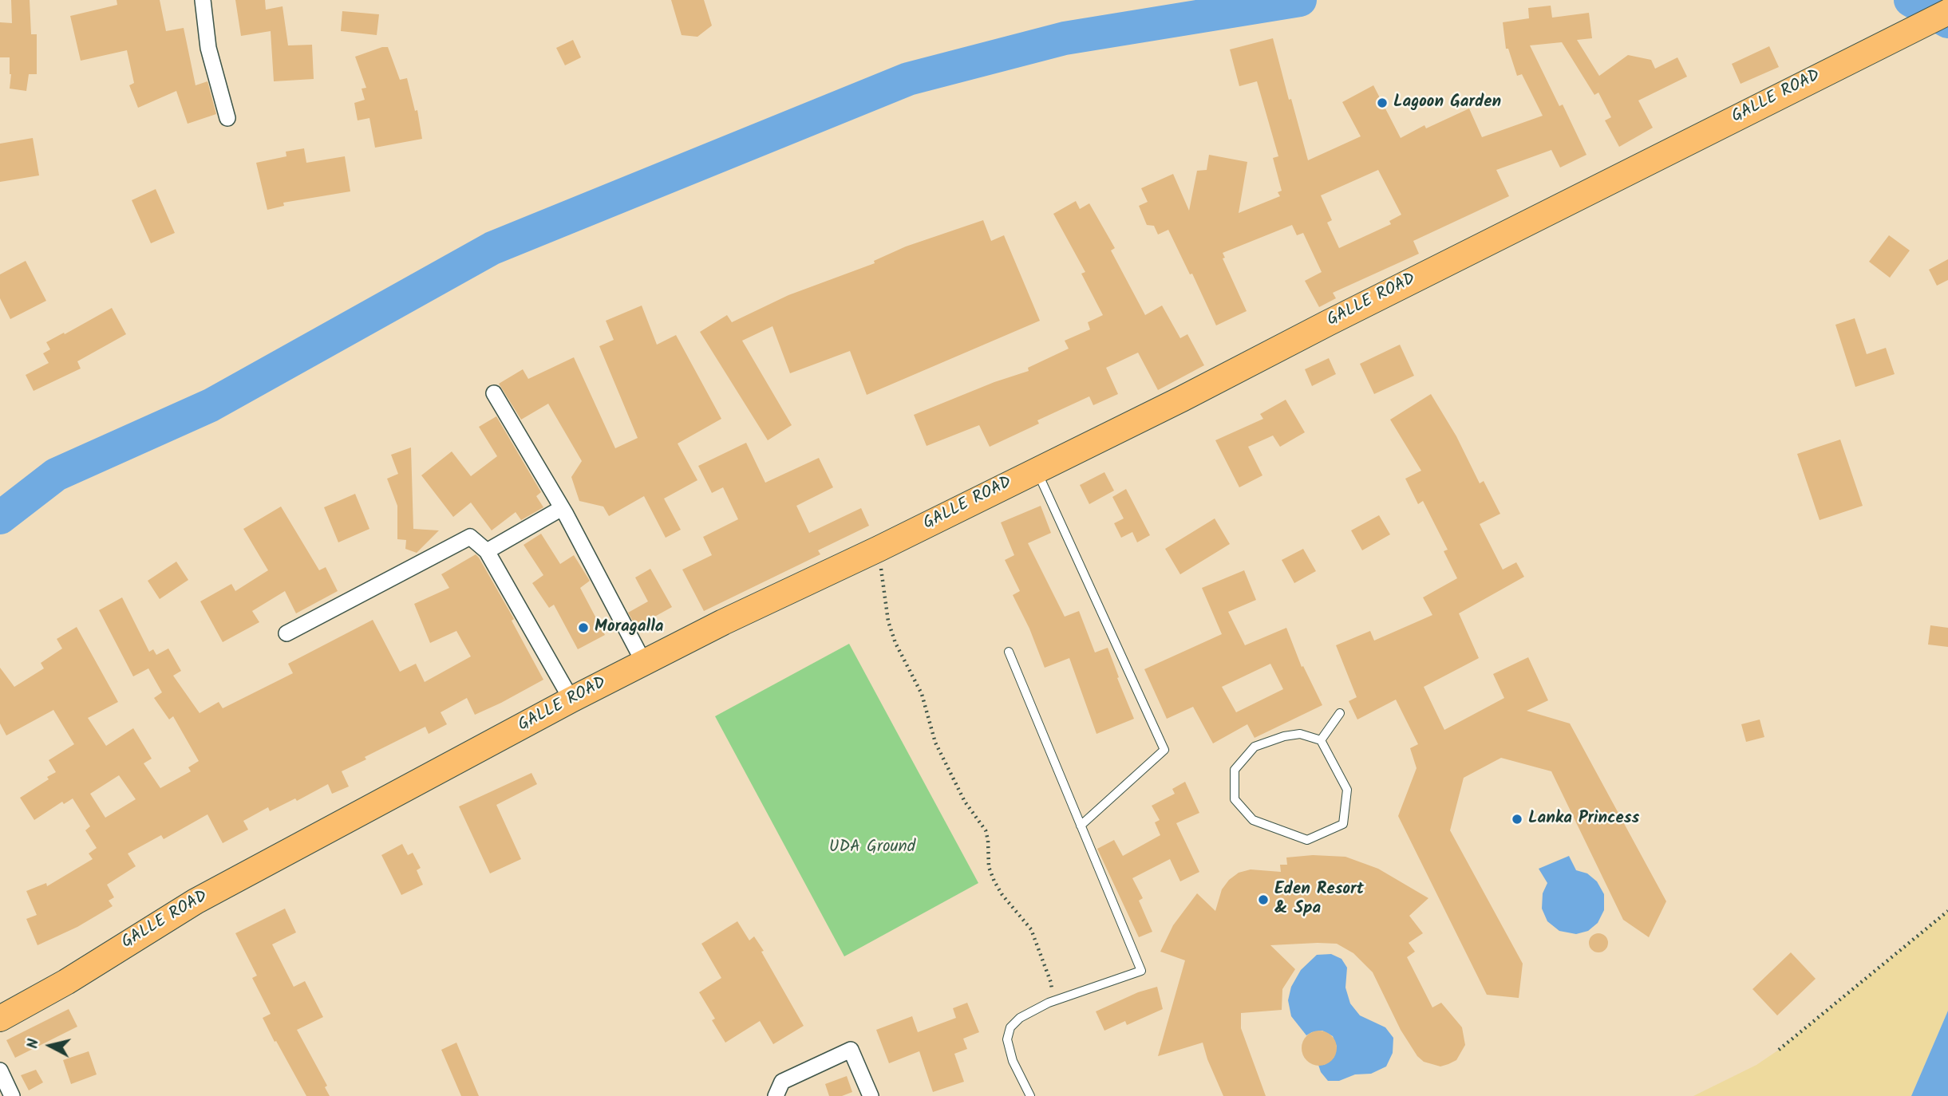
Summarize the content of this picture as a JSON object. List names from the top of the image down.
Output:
{
  "streets": {
    "highway": ["GALLE ROAD"]
  },
  "parks": ["UDA Ground"],
  "places": [
    "Lagoon Garden",
    "Moragalla",
    "Lanka Princess",
    "Eden Resort & Spa"
  ],
  "north": "left"
}
